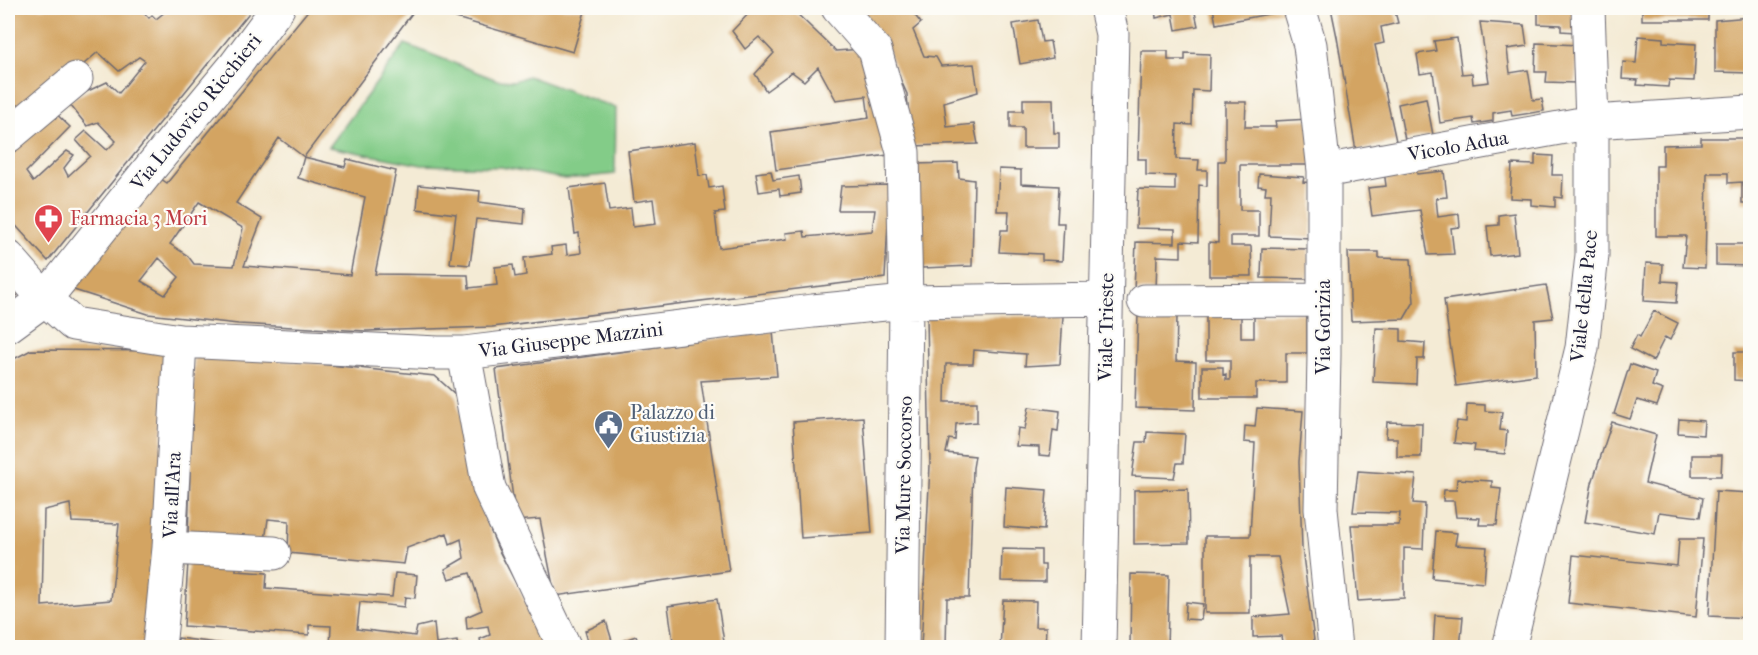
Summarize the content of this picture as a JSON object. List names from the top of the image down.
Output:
{
  "streets": {
    "street": [
      "Via Ludovico Ricchieri",
      "Vicolo Adua",
      "Viale della Pace",
      "Viale Trieste",
      "Via Gorizia",
      "Via Giuseppe Mazzini",
      "Via Mure Soccorso",
      "Via all'Ara"
    ]
  },
  "crossings": [
    ["Via Ludovico Ricchieri", "Via Giuseppe Mazzini"],
    ["Vicolo Adua", "Viale della Pace"],
    ["Vicolo Adua", "Via Gorizia"],
    ["Viale Trieste", "Via Giuseppe Mazzini"],
    ["Via Giuseppe Mazzini", "Via Mure Soccorso"],
    ["Via Giuseppe Mazzini", "Via all'Ara"]
  ],
  "places": {
    "pharmacy": ["Farmacia 3 Mori"],
    "public building": ["Palazzo di Giustizia"]
  }
}
